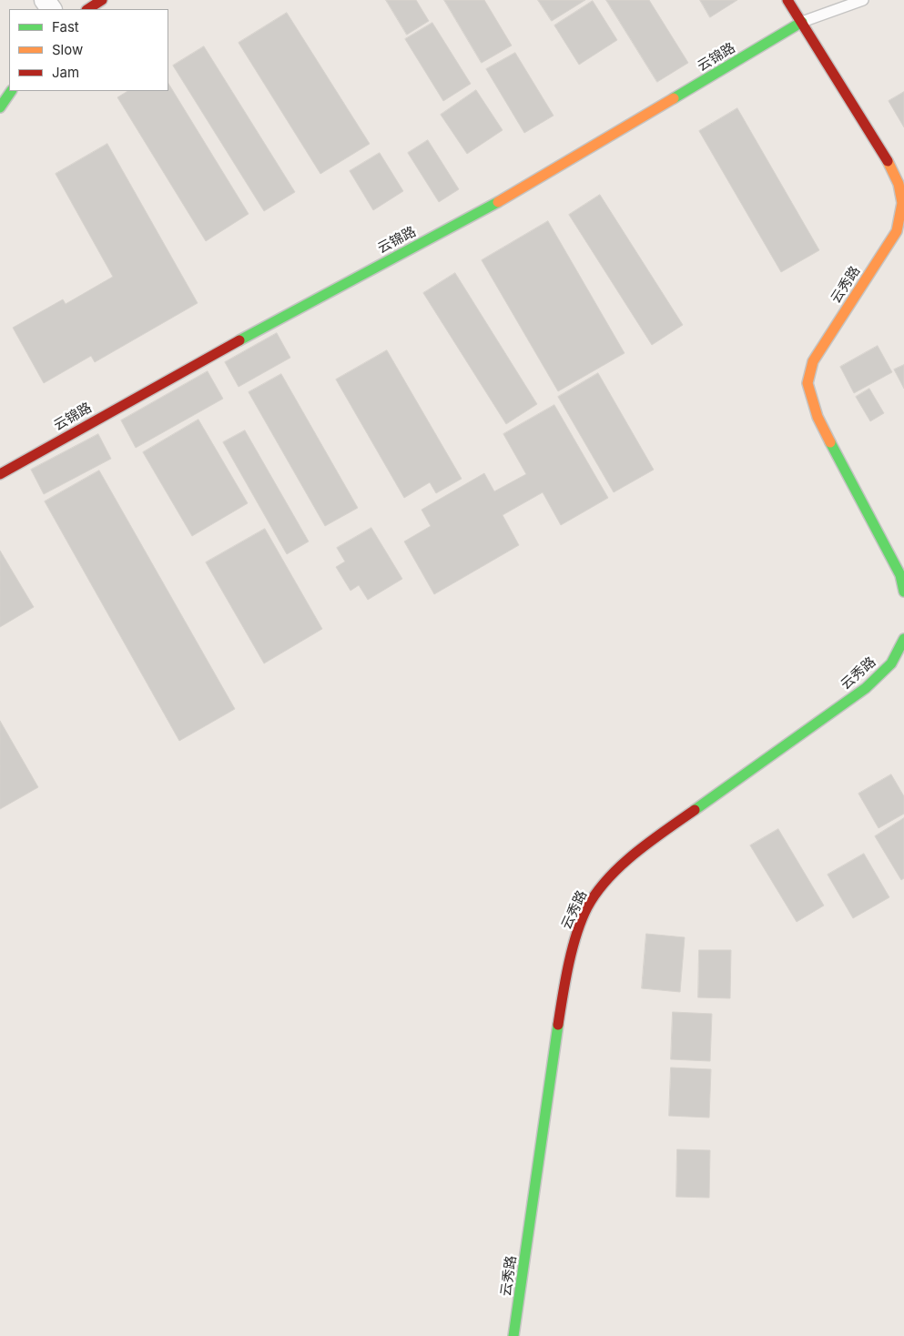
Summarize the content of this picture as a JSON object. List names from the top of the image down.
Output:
{
  "streets": {
    "street": ["云锦路", "云秀路"]
  },
  "crossings": [
    ["云锦路", "云秀路"]
  ],
  "legend": ["Fast", "Slow", "Jam"]
}
